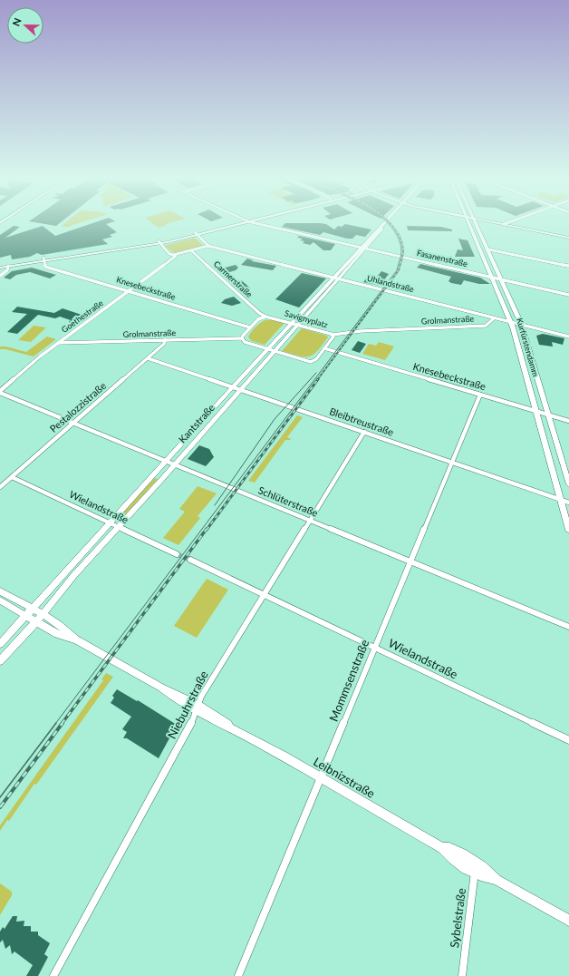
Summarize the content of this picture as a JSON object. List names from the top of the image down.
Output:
{
  "streets": {
    "main road": ["Kurfürstendamm", "Kantstraße", "Leibnizstraße"],
    "street": [
      "Fasanenstraße",
      "Carmerstraße",
      "Uhlandstraße",
      "Knesebeckstraße",
      "Goethestraße",
      "Savignyplatz",
      "Grolmanstraße",
      "Pestalozzistraße",
      "Bleibtreustraße",
      "Schlüterstraße",
      "Wielandstraße",
      "Mommsenstraße",
      "Niebuhrstraße",
      "Sybelstraße"
    ]
  },
  "crossings": [
    ["Fasanenstraße", "Kurfürstendamm"],
    ["Fasanenstraße", "Kantstraße"],
    ["Carmerstraße", "Savignyplatz"],
    ["Uhlandstraße", "Grolmanstraße"],
    ["Uhlandstraße", "Kurfürstendamm"],
    ["Uhlandstraße", "Kantstraße"],
    ["Knesebeckstraße", "Goethestraße"],
    ["Knesebeckstraße", "Savignyplatz"],
    ["Knesebeckstraße", "Kurfürstendamm"],
    ["Knesebeckstraße", "Mommsenstraße"],
    ["Goethestraße", "Grolmanstraße"],
    ["Goethestraße", "Schlüterstraße"],
    ["Savignyplatz", "Grolmanstraße"],
    ["Savignyplatz", "Kantstraße"],
    ["Grolmanstraße", "Pestalozzistraße"],
    ["Kurfürstendamm", "Bleibtreustraße"],
    ["Pestalozzistraße", "Bleibtreustraße"],
    ["Pestalozzistraße", "Schlüterstraße"],
    ["Pestalozzistraße", "Wielandstraße"],
    ["Bleibtreustraße", "Kantstraße"],
    ["Bleibtreustraße", "Mommsenstraße"],
    ["Bleibtreustraße", "Niebuhrstraße"],
    ["Kantstraße", "Schlüterstraße"],
    ["Kantstraße", "Wielandstraße"],
    ["Kantstraße", "Leibnizstraße"],
    ["Schlüterstraße", "Mommsenstraße"],
    ["Schlüterstraße", "Niebuhrstraße"],
    ["Wielandstraße", "Mommsenstraße"],
    ["Wielandstraße", "Niebuhrstraße"],
    ["Mommsenstraße", "Leibnizstraße"],
    ["Niebuhrstraße", "Leibnizstraße"],
    ["Leibnizstraße", "Sybelstraße"]
  ],
  "north": "left"
}
